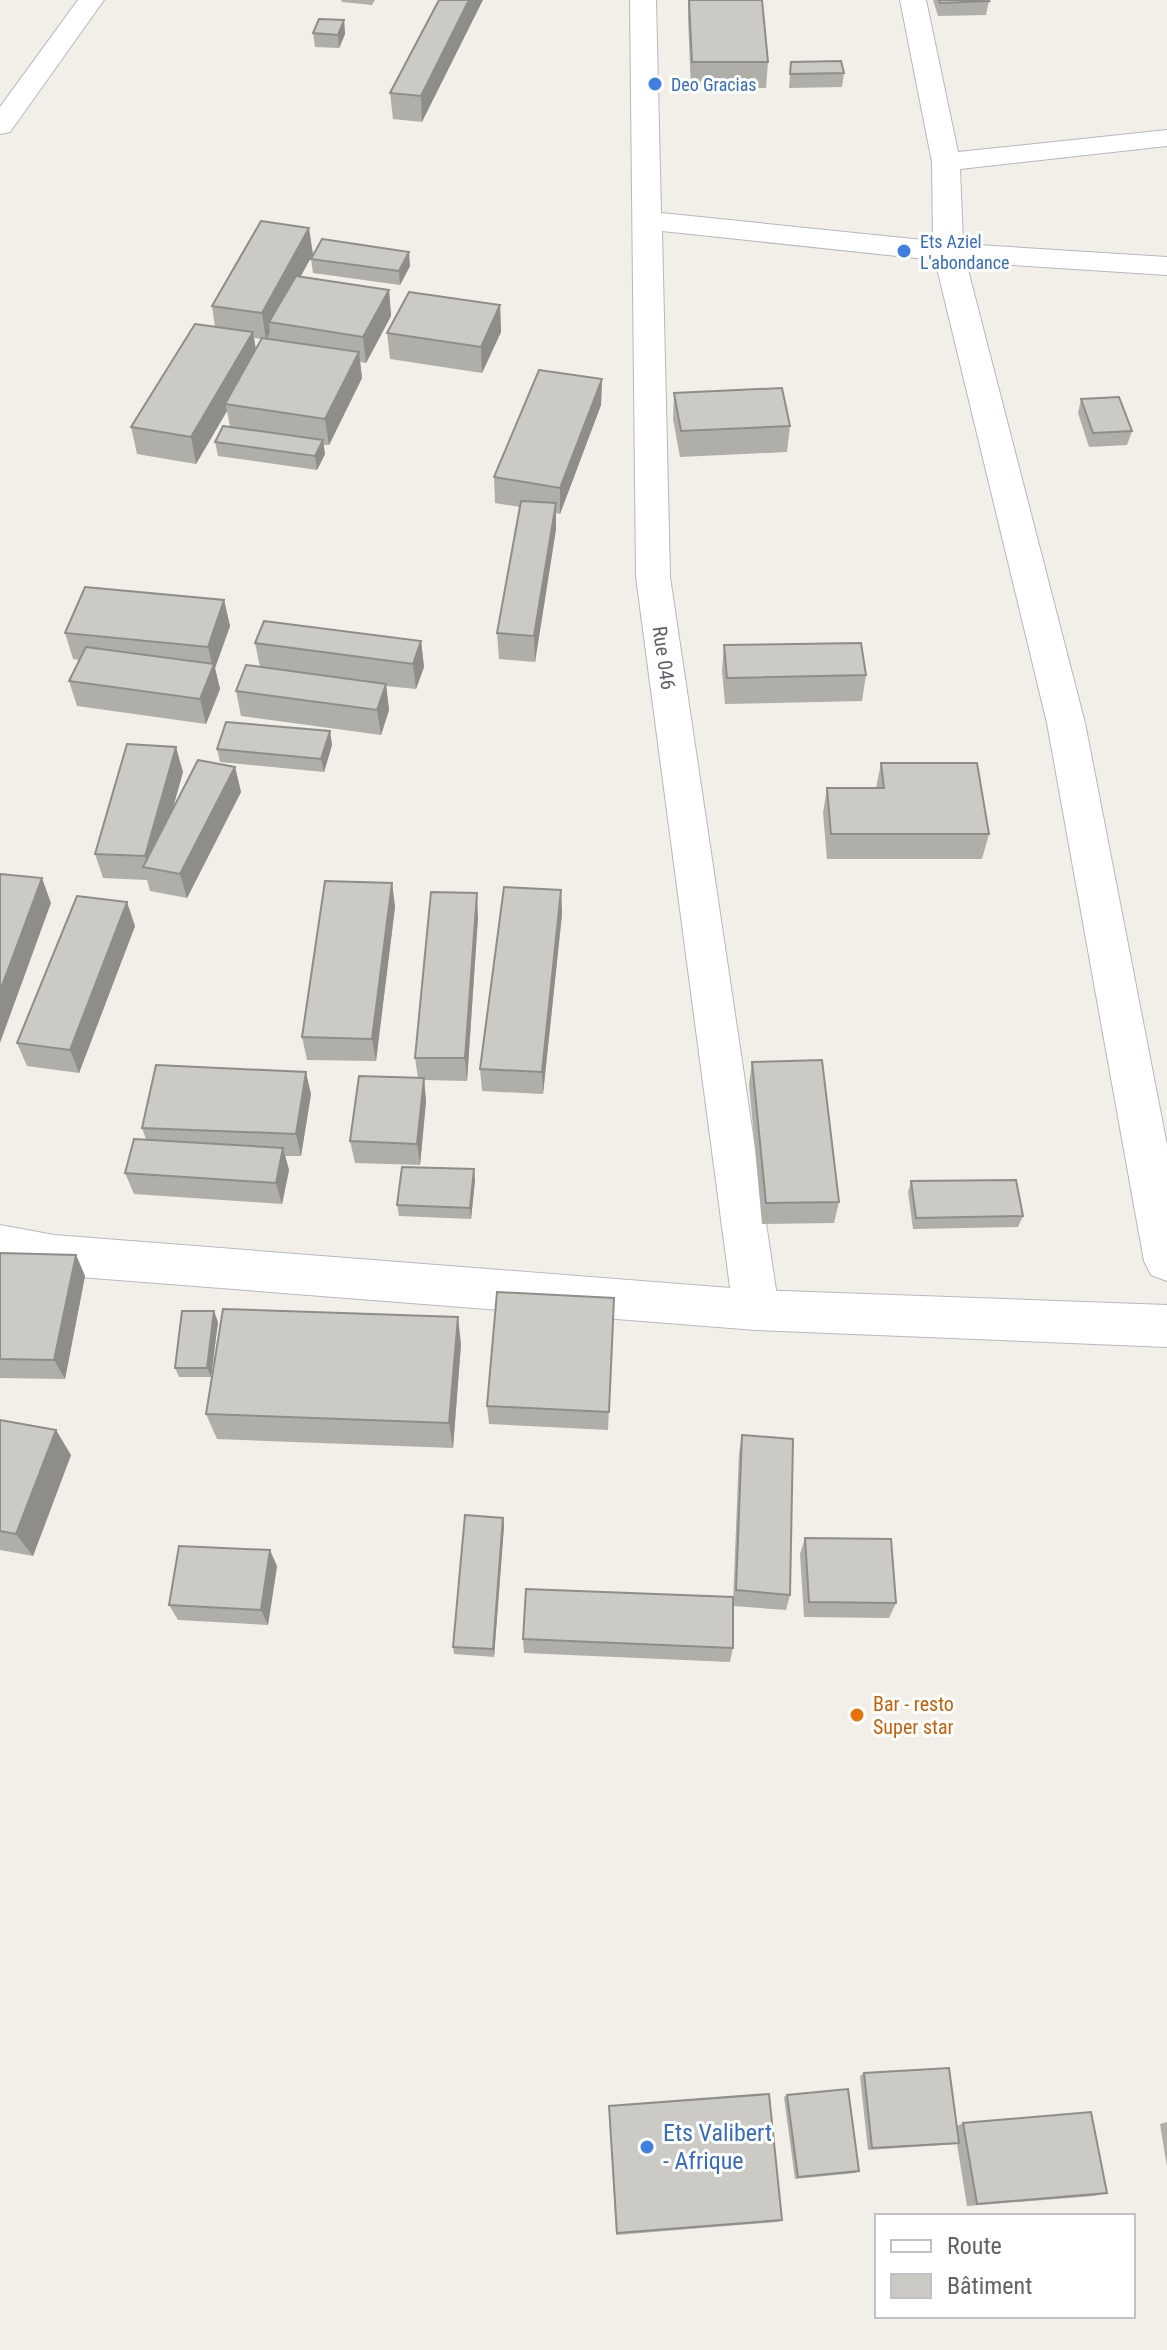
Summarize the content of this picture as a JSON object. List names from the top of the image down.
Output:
{
  "streets": {
    "street": ["Rue 046"]
  },
  "places": [
    "Deo Gracias",
    "Ets Aziel L'abondance",
    "Bar - resto Super star",
    "Ets Valibert - Afrique"
  ],
  "legend": ["Route", "Bâtiment"]
}
